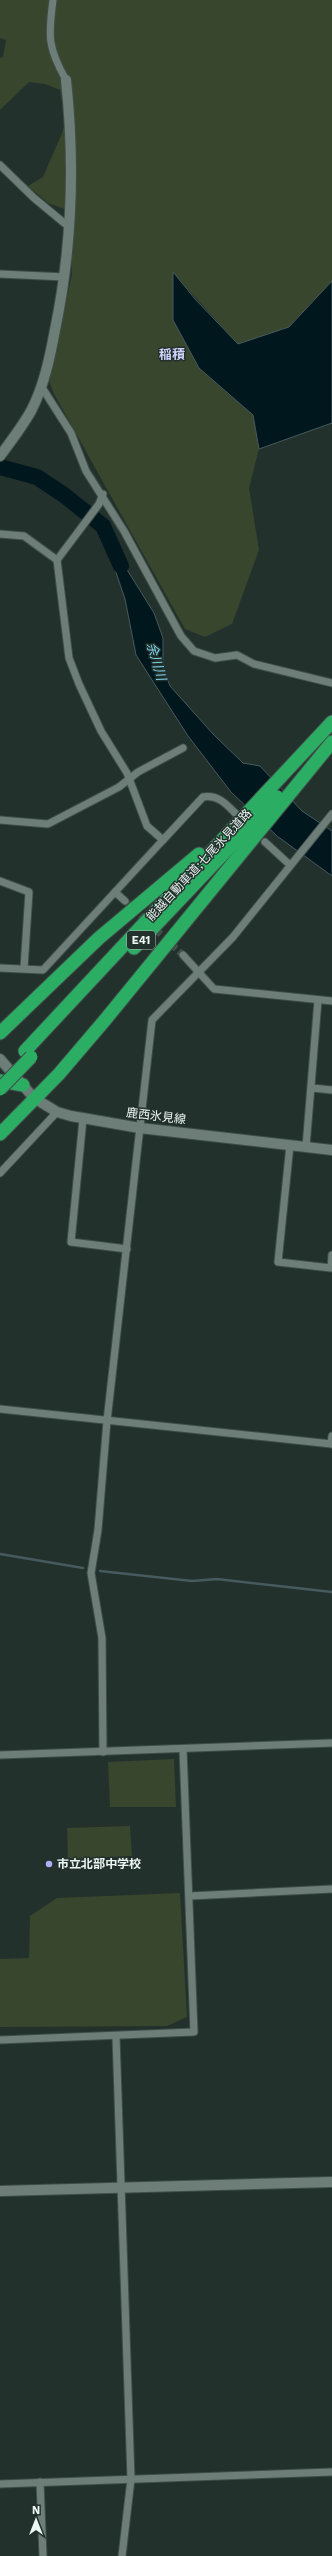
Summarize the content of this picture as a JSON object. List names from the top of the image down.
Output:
{
  "streets": {
    "highway": ["能越自動車道;七尾氷見道路", "E41"],
    "street": ["鹿西氷見線"]
  },
  "districts": ["稲積"],
  "water": ["余川川"],
  "places": ["市立北部中学校"],
  "north": "top"
}
